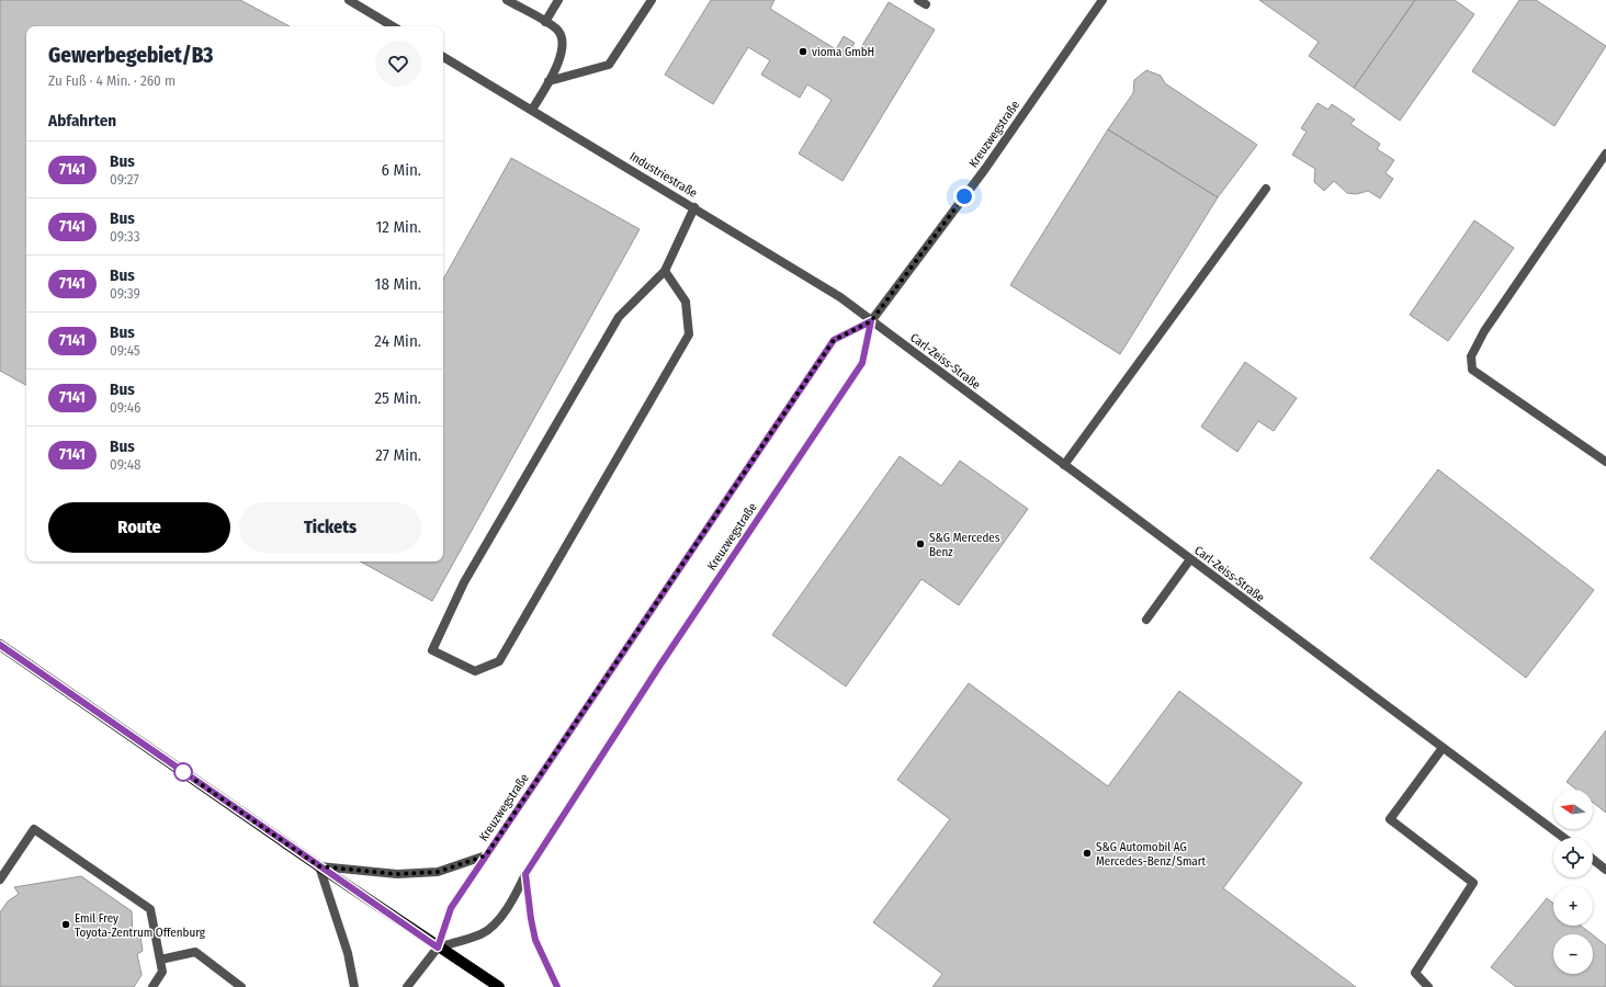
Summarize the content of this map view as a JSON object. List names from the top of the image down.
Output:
{
  "streets": {
    "street": ["Kreuzwegstraße", "Industriestraße", "Carl-Zeiss-Straße"]
  },
  "crossings": [
    ["Kreuzwegstraße", "Industriestraße"],
    ["Kreuzwegstraße", "Carl-Zeiss-Straße"],
    ["Industriestraße", "Carl-Zeiss-Straße"]
  ],
  "places": [
    "vioma GmbH",
    "S&G Mercedes Benz",
    "S&G Automobil AG Mercedes-Benz/Smart",
    "Emil Frey Toyota-Zentrum Offenburg"
  ],
  "lines": ["bus line 7141"],
  "north": "left",
  "page": {
    "heading": [
      ["Gewerbegebiet/B3", "Zu Fuß · 4 Min. · 260 m"],
      "Abfahrten"
    ],
    "list": [
      {
        "mark": "7141",
        "name": "Bus",
        "note": "09:27",
        "value": "6 Min."
      },
      {
        "mark": "7141",
        "name": "Bus",
        "note": "09:33",
        "value": "12 Min."
      },
      {
        "mark": "7141",
        "name": "Bus",
        "note": "09:39",
        "value": "18 Min."
      },
      {
        "mark": "7141",
        "name": "Bus",
        "note": "09:45",
        "value": "24 Min."
      },
      {
        "mark": "7141",
        "name": "Bus",
        "note": "09:46",
        "value": "25 Min."
      },
      {
        "mark": "7141",
        "name": "Bus",
        "note": "09:48",
        "value": "27 Min."
      }
    ],
    "buttons": ["Route", "Tickets"],
    "map_buttons": ["+", "−"]
  }
}
